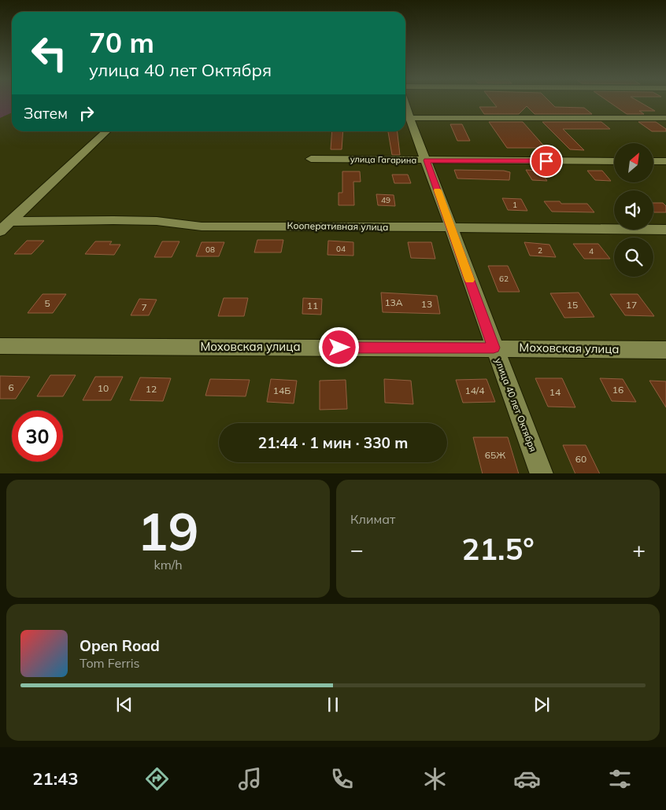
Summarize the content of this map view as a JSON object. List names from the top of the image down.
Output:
{
  "streets": {
    "street": [
      "улица Гагарина",
      "Кооперативная улица",
      "Моховская улица",
      "улица 40 лет Октября"
    ]
  },
  "crossings": [
    ["улица Гагарина", "улица 40 лет Октября"],
    ["Кооперативная улица", "улица 40 лет Октября"],
    ["Моховская улица", "улица 40 лет Октября"]
  ],
  "house_numbers": [
    "49",
    "1",
    "04",
    "08",
    "2",
    "4",
    "62",
    "13А",
    "5",
    "13",
    "15",
    "17",
    "11",
    "7",
    "6",
    "10",
    "12",
    "16",
    "14Б",
    "14/4",
    "14",
    "65Ж",
    "60"
  ],
  "north": "top right",
  "page": {
    "turn": ["70 m", "улица 40 лет Октября"],
    "then": "Затем",
    "limit": "30",
    "trip": "21:44 · 1 мин · 330 m",
    "tile": [
      ["19", "km/h"],
      "Климат"
    ],
    "heat": ["−", "21.5°", "+"],
    "song": ["Open Road", "Tom Ferris"],
    "tabs": "21:43"
  }
}
